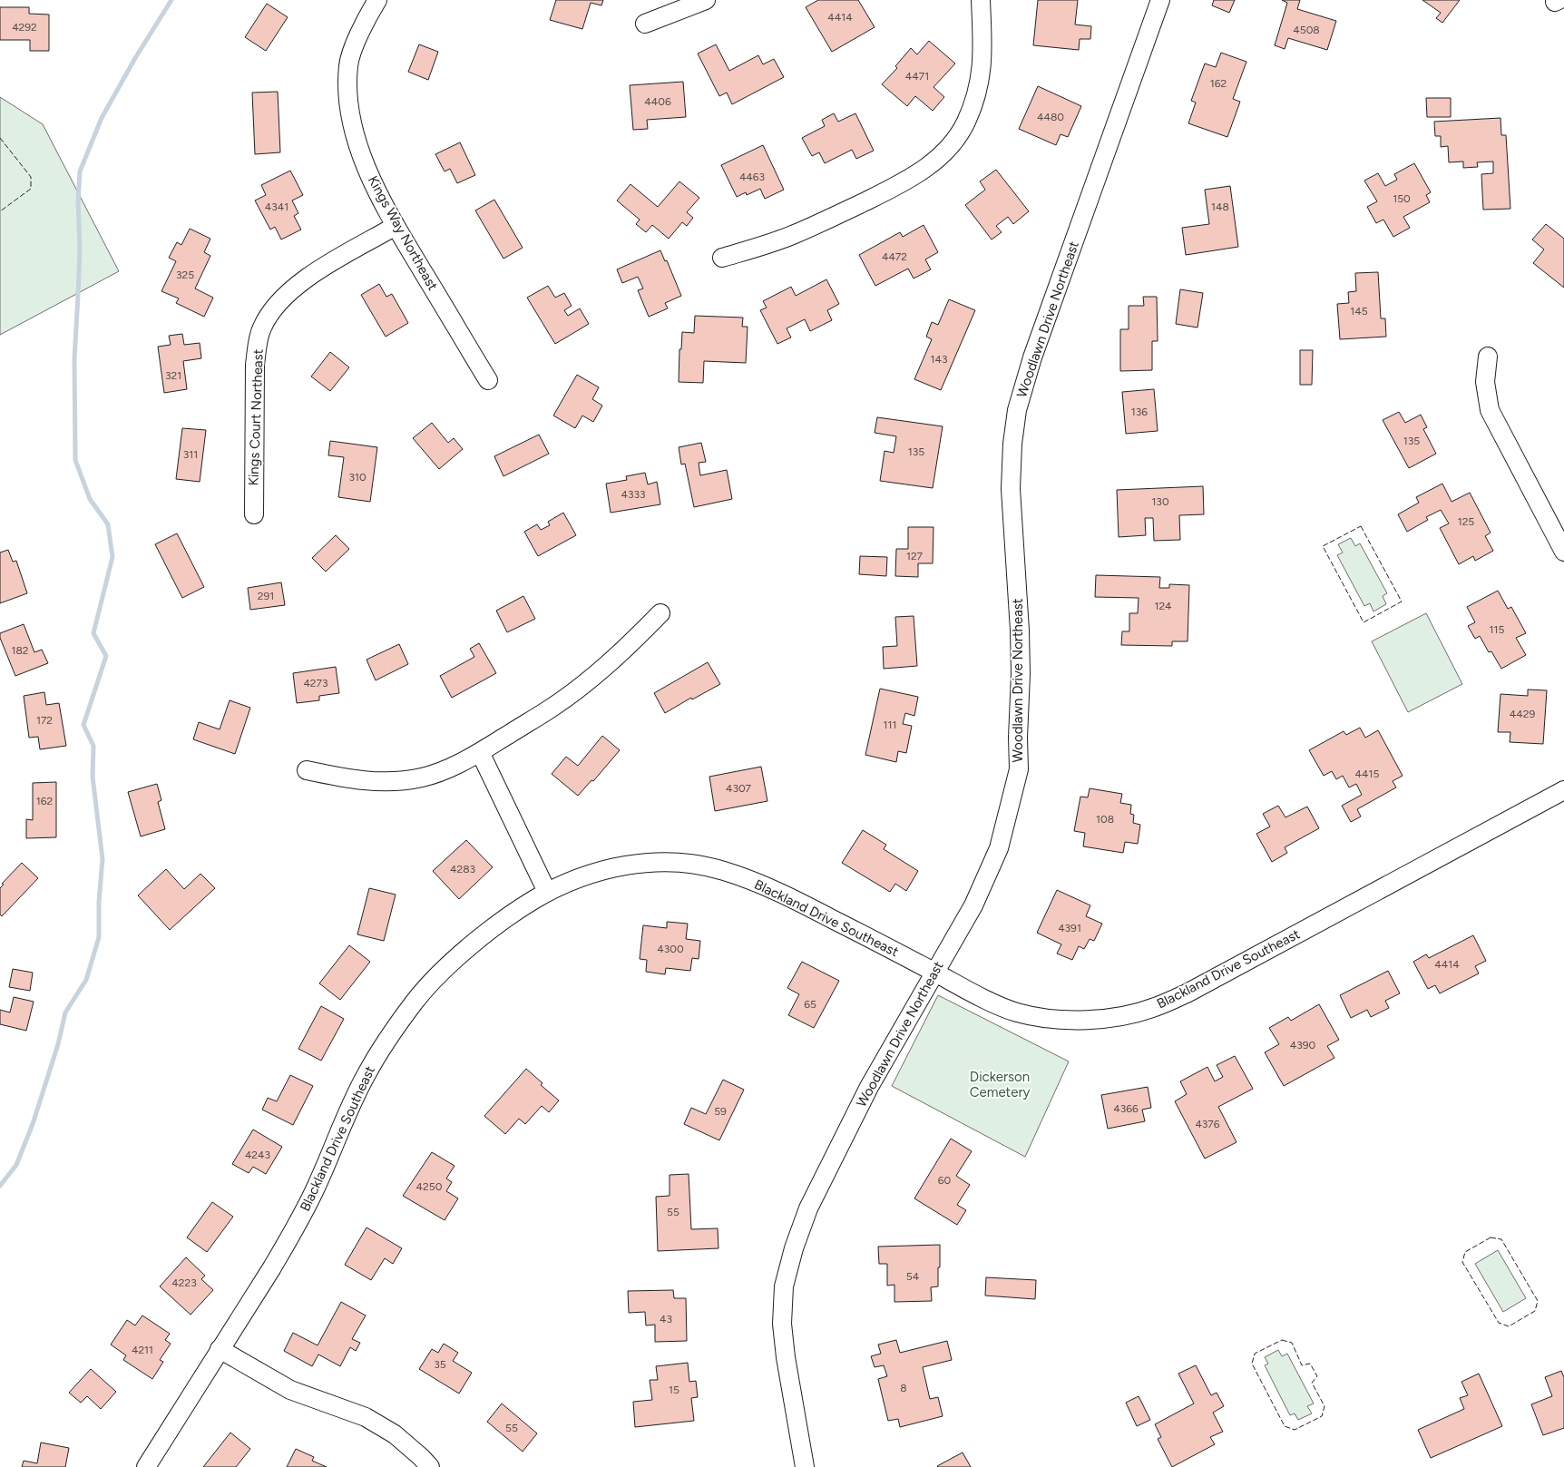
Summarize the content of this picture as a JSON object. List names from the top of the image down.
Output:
{
  "streets": {
    "street": [
      "Kings Way Northeast",
      "Woodlawn Drive Northeast",
      "Kings Court Northeast",
      "Blackland Drive Southeast"
    ]
  },
  "crossings": [
    ["Kings Way Northeast", "Kings Court Northeast"],
    ["Woodlawn Drive Northeast", "Blackland Drive Southeast"]
  ],
  "parks": ["Dickerson Cemetery"],
  "house_numbers": [
    "4414",
    "4292",
    "4508",
    "4471",
    "162",
    "4406",
    "4480",
    "4463",
    "150",
    "4341",
    "148",
    "4472",
    "325",
    "145",
    "143",
    "321",
    "136",
    "135",
    "135",
    "311",
    "310",
    "4333",
    "130",
    "125",
    "127",
    "291",
    "124",
    "115",
    "182",
    "4273",
    "4429",
    "172",
    "111",
    "4415",
    "4307",
    "162",
    "108",
    "4283",
    "4391",
    "4300",
    "4414",
    "65",
    "4390",
    "4366",
    "59",
    "4376",
    "4243",
    "60",
    "4250",
    "55",
    "54",
    "4223",
    "43",
    "4211",
    "35",
    "8",
    "15",
    "55"
  ]
}
